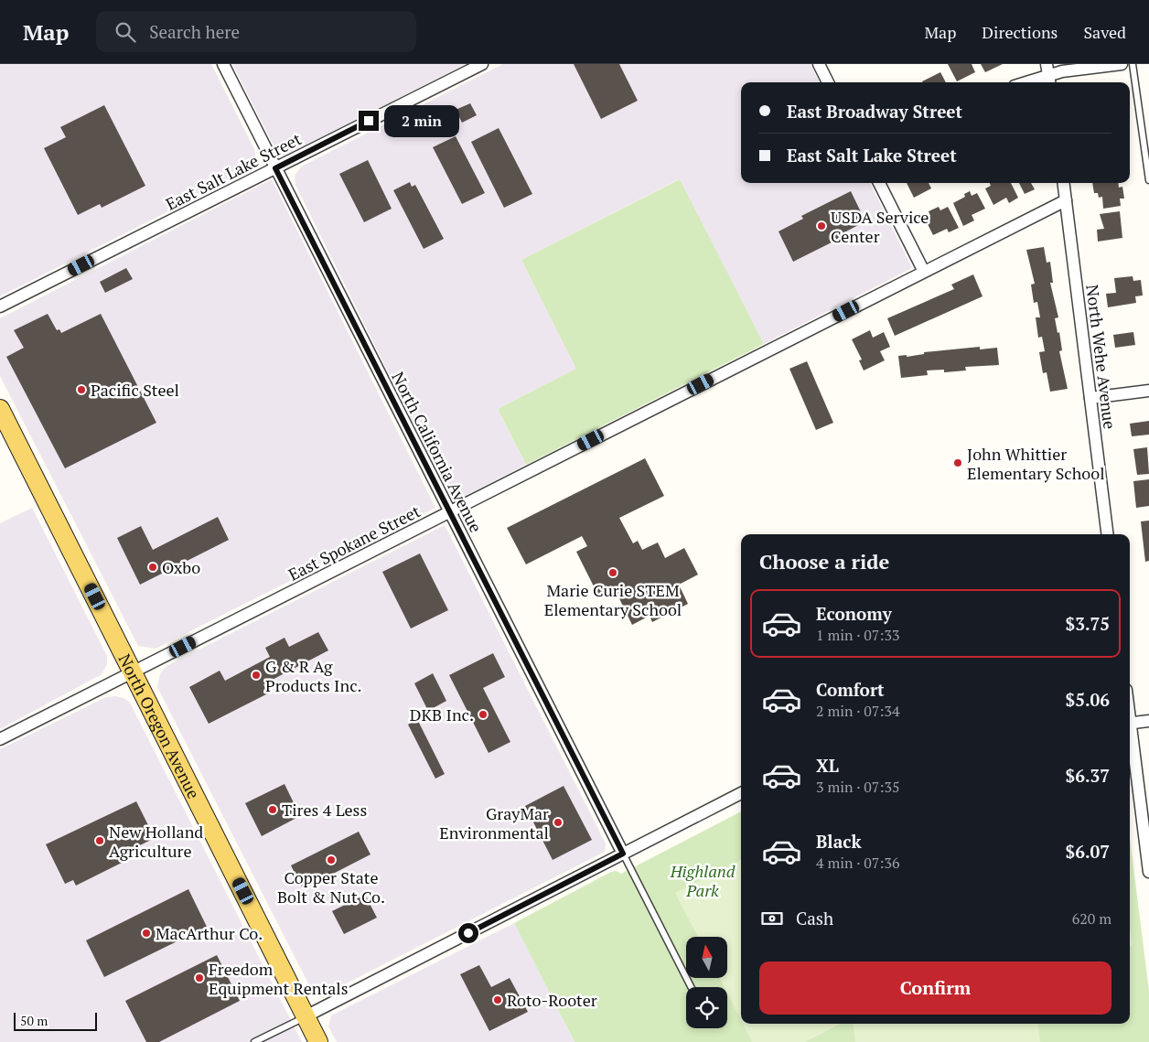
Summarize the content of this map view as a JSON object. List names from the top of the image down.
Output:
{
  "streets": {
    "main road": ["North Oregon Avenue"],
    "street": [
      "East Salt Lake Street",
      "North Wehe Avenue",
      "North California Avenue",
      "East Spokane Street"
    ]
  },
  "crossings": [
    ["East Salt Lake Street", "North California Avenue"],
    ["North Wehe Avenue", "East Spokane Street"],
    ["North California Avenue", "East Spokane Street"],
    ["East Spokane Street", "North Oregon Avenue"]
  ],
  "parks": ["Highland Park"],
  "places": [
    "USDA Service Center",
    "Pacific Steel",
    "John Whittier Elementary School",
    "Oxbo",
    "Marie Curie STEM Elementary School",
    "G & R Ag Products Inc.",
    "DKB Inc.",
    "Tires 4 Less",
    "GrayMar Environmental",
    "New Holland Agriculture",
    "Copper State Bolt & Nut Co.",
    "MacArthur Co.",
    "Freedom Equipment Rentals",
    "Roto-Rooter"
  ],
  "scale_bar": "50 m",
  "north": "top",
  "page": {
    "header": "Map",
    "search": "Search here",
    "nav": ["Map", "Directions", "Saved"],
    "banner": ["East Broadway Street", "East Salt Lake Street"],
    "bubble": "2 min",
    "heading": "Choose a ride",
    "list": [
      {
        "name": "Economy",
        "note": "1 min · 07:33",
        "value": "$3.75"
      },
      {
        "name": "Comfort",
        "note": "2 min · 07:34",
        "value": "$5.06"
      },
      {
        "name": "XL",
        "note": "3 min · 07:35",
        "value": "$6.37"
      },
      {
        "name": "Black",
        "note": "4 min · 07:36",
        "value": "$6.07"
      }
    ],
    "pay": ["Cash", "620 m"],
    "buttons": "Confirm",
    "scale": "50 m"
  }
}
